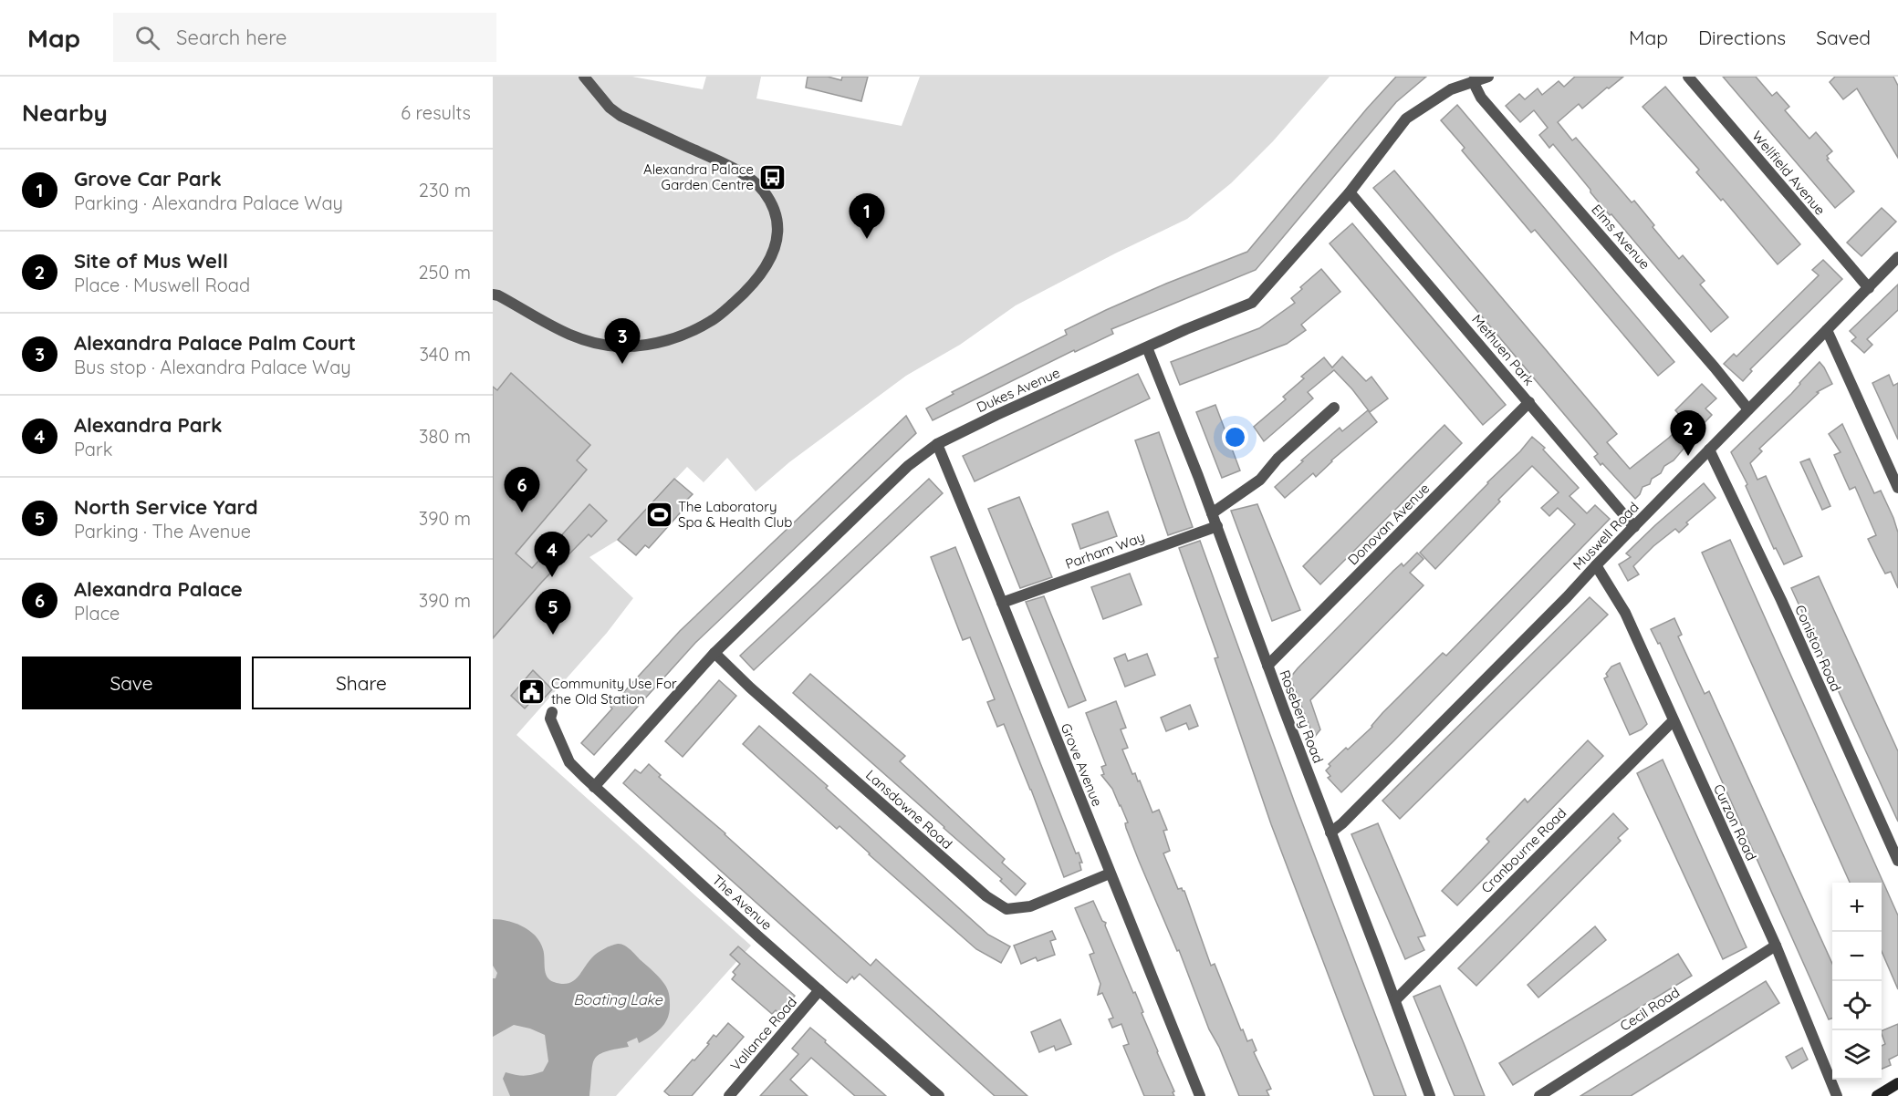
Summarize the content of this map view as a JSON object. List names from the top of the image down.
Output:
{
  "streets": {
    "street": [
      "Wellfield Avenue",
      "Elms Avenue",
      "Methuen Park",
      "Dukes Avenue",
      "Donovan Avenue",
      "Muswell Road",
      "Parham Way",
      "Coniston Road",
      "Rosebery Road",
      "Grove Avenue",
      "Lansdowne Road",
      "Curzon Road",
      "Cranbourne Road",
      "The Avenue",
      "Cecil Road",
      "Vallance Road"
    ]
  },
  "crossings": [
    ["Wellfield Avenue", "Muswell Road"],
    ["Elms Avenue", "Dukes Avenue"],
    ["Elms Avenue", "Muswell Road"],
    ["Methuen Park", "Dukes Avenue"],
    ["Methuen Park", "Donovan Avenue"],
    ["Methuen Park", "Muswell Road"],
    ["Dukes Avenue", "Rosebery Road"],
    ["Dukes Avenue", "Grove Avenue"],
    ["Dukes Avenue", "Lansdowne Road"],
    ["Dukes Avenue", "The Avenue"],
    ["Donovan Avenue", "Rosebery Road"],
    ["Muswell Road", "Coniston Road"],
    ["Muswell Road", "Rosebery Road"],
    ["Muswell Road", "Curzon Road"],
    ["Parham Way", "Rosebery Road"],
    ["Parham Way", "Grove Avenue"],
    ["Rosebery Road", "Cranbourne Road"],
    ["Grove Avenue", "Lansdowne Road"],
    ["Curzon Road", "Cranbourne Road"],
    ["Curzon Road", "Cecil Road"],
    ["The Avenue", "Vallance Road"]
  ],
  "water": ["Boating Lake"],
  "places": {
    "bus stop": ["Alexandra Palace Garden Centre"],
    "sports": ["The Laboratory Spa & Health Club"],
    "public building": ["Community Use For the Old Station"]
  },
  "page": {
    "header": "Map",
    "search": "Search here",
    "nav": ["Map", "Directions", "Saved"],
    "heading": ["Nearby", "6 results"],
    "list": [
      {
        "mark": "1",
        "name": "Grove Car Park",
        "note": "Parking · Alexandra Palace Way",
        "value": "230 m"
      },
      {
        "mark": "2",
        "name": "Site of Mus Well",
        "note": "Place · Muswell Road",
        "value": "250 m"
      },
      {
        "mark": "3",
        "name": "Alexandra Palace Palm Court",
        "note": "Bus stop · Alexandra Palace Way",
        "value": "340 m"
      },
      {
        "mark": "4",
        "name": "Alexandra Park",
        "note": "Park",
        "value": "380 m"
      },
      {
        "mark": "5",
        "name": "North Service Yard",
        "note": "Parking · The Avenue",
        "value": "390 m"
      },
      {
        "mark": "6",
        "name": "Alexandra Palace",
        "note": "Place",
        "value": "390 m"
      }
    ],
    "pins": [
      "1",
      "3",
      "2",
      "6",
      "4",
      "5"
    ],
    "buttons": ["Save", "Share"],
    "map_buttons": ["+", "−"]
  }
}
